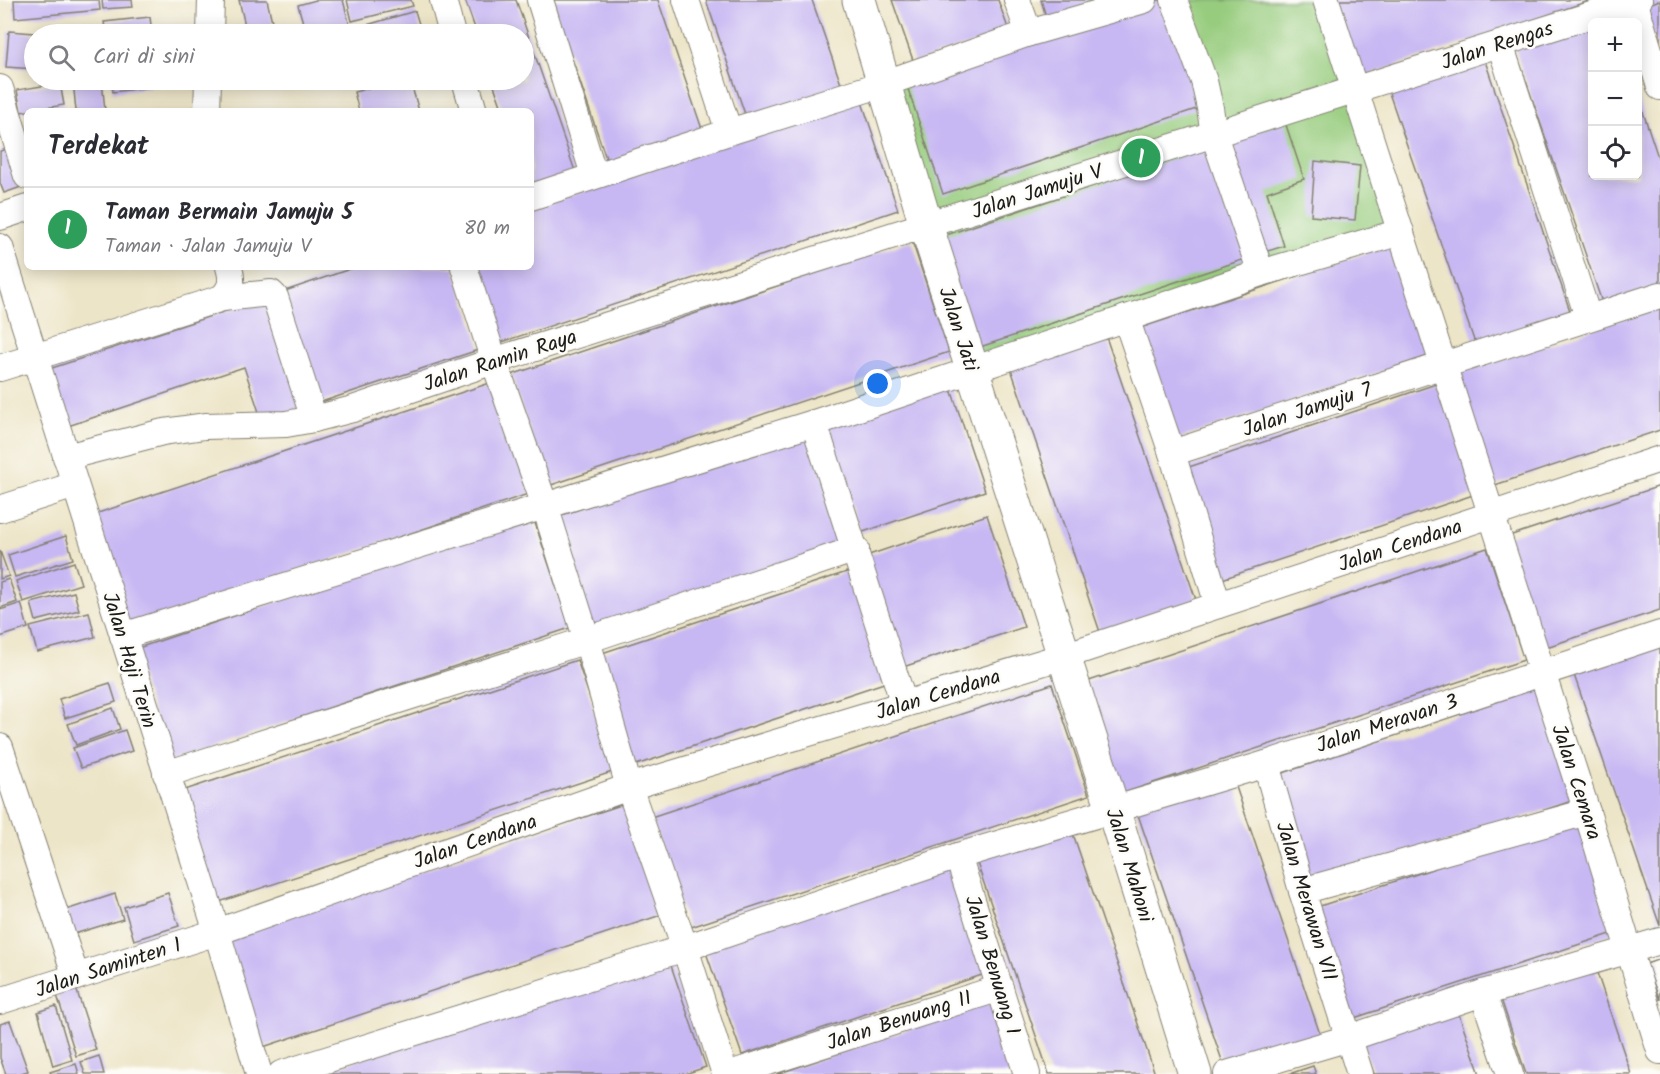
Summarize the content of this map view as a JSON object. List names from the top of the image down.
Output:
{
  "streets": {
    "street": [
      "Jalan Rengas",
      "Jalan Jamuju V",
      "Jalan Jati",
      "Jalan Ramin Raya",
      "Jalan Jamuju 7",
      "Jalan Cendana",
      "Jalan Haji Terin",
      "Jalan Meravan 3",
      "Jalan Cemara",
      "Jalan Mahoni",
      "Jalan Merawan VII",
      "Jalan Benuang I",
      "Jalan Saminten 1",
      "Jalan Benuang II"
    ]
  },
  "crossings": [
    ["Jalan Rengas", "Jalan Jamuju V"],
    ["Jalan Rengas", "Jalan Cemara"],
    ["Jalan Jamuju V", "Jalan Jati"],
    ["Jalan Jamuju V", "Jalan Ramin Raya"],
    ["Jalan Jamuju V", "Jalan Cemara"],
    ["Jalan Jati", "Jalan Ramin Raya"],
    ["Jalan Jati", "Jalan Cendana"],
    ["Jalan Jati", "Jalan Mahoni"],
    ["Jalan Ramin Raya", "Jalan Haji Terin"],
    ["Jalan Jamuju 7", "Jalan Cemara"],
    ["Jalan Cendana", "Jalan Haji Terin"],
    ["Jalan Cendana", "Jalan Cemara"],
    ["Jalan Cendana", "Jalan Mahoni"],
    ["Jalan Cendana", "Jalan Saminten 1"],
    ["Jalan Haji Terin", "Jalan Saminten 1"],
    ["Jalan Meravan 3", "Jalan Cemara"],
    ["Jalan Meravan 3", "Jalan Mahoni"],
    ["Jalan Meravan 3", "Jalan Merawan VII"],
    ["Jalan Meravan 3", "Jalan Benuang I"],
    ["Jalan Benuang I", "Jalan Benuang II"]
  ],
  "page": {
    "map_buttons": ["+", "−"],
    "search": "Cari di sini",
    "heading": "Terdekat",
    "pins": "1",
    "list": [
      {
        "mark": "1",
        "name": "Taman Bermain Jamuju 5",
        "note": "Taman · Jalan Jamuju V",
        "value": "80 m"
      }
    ]
  }
}
